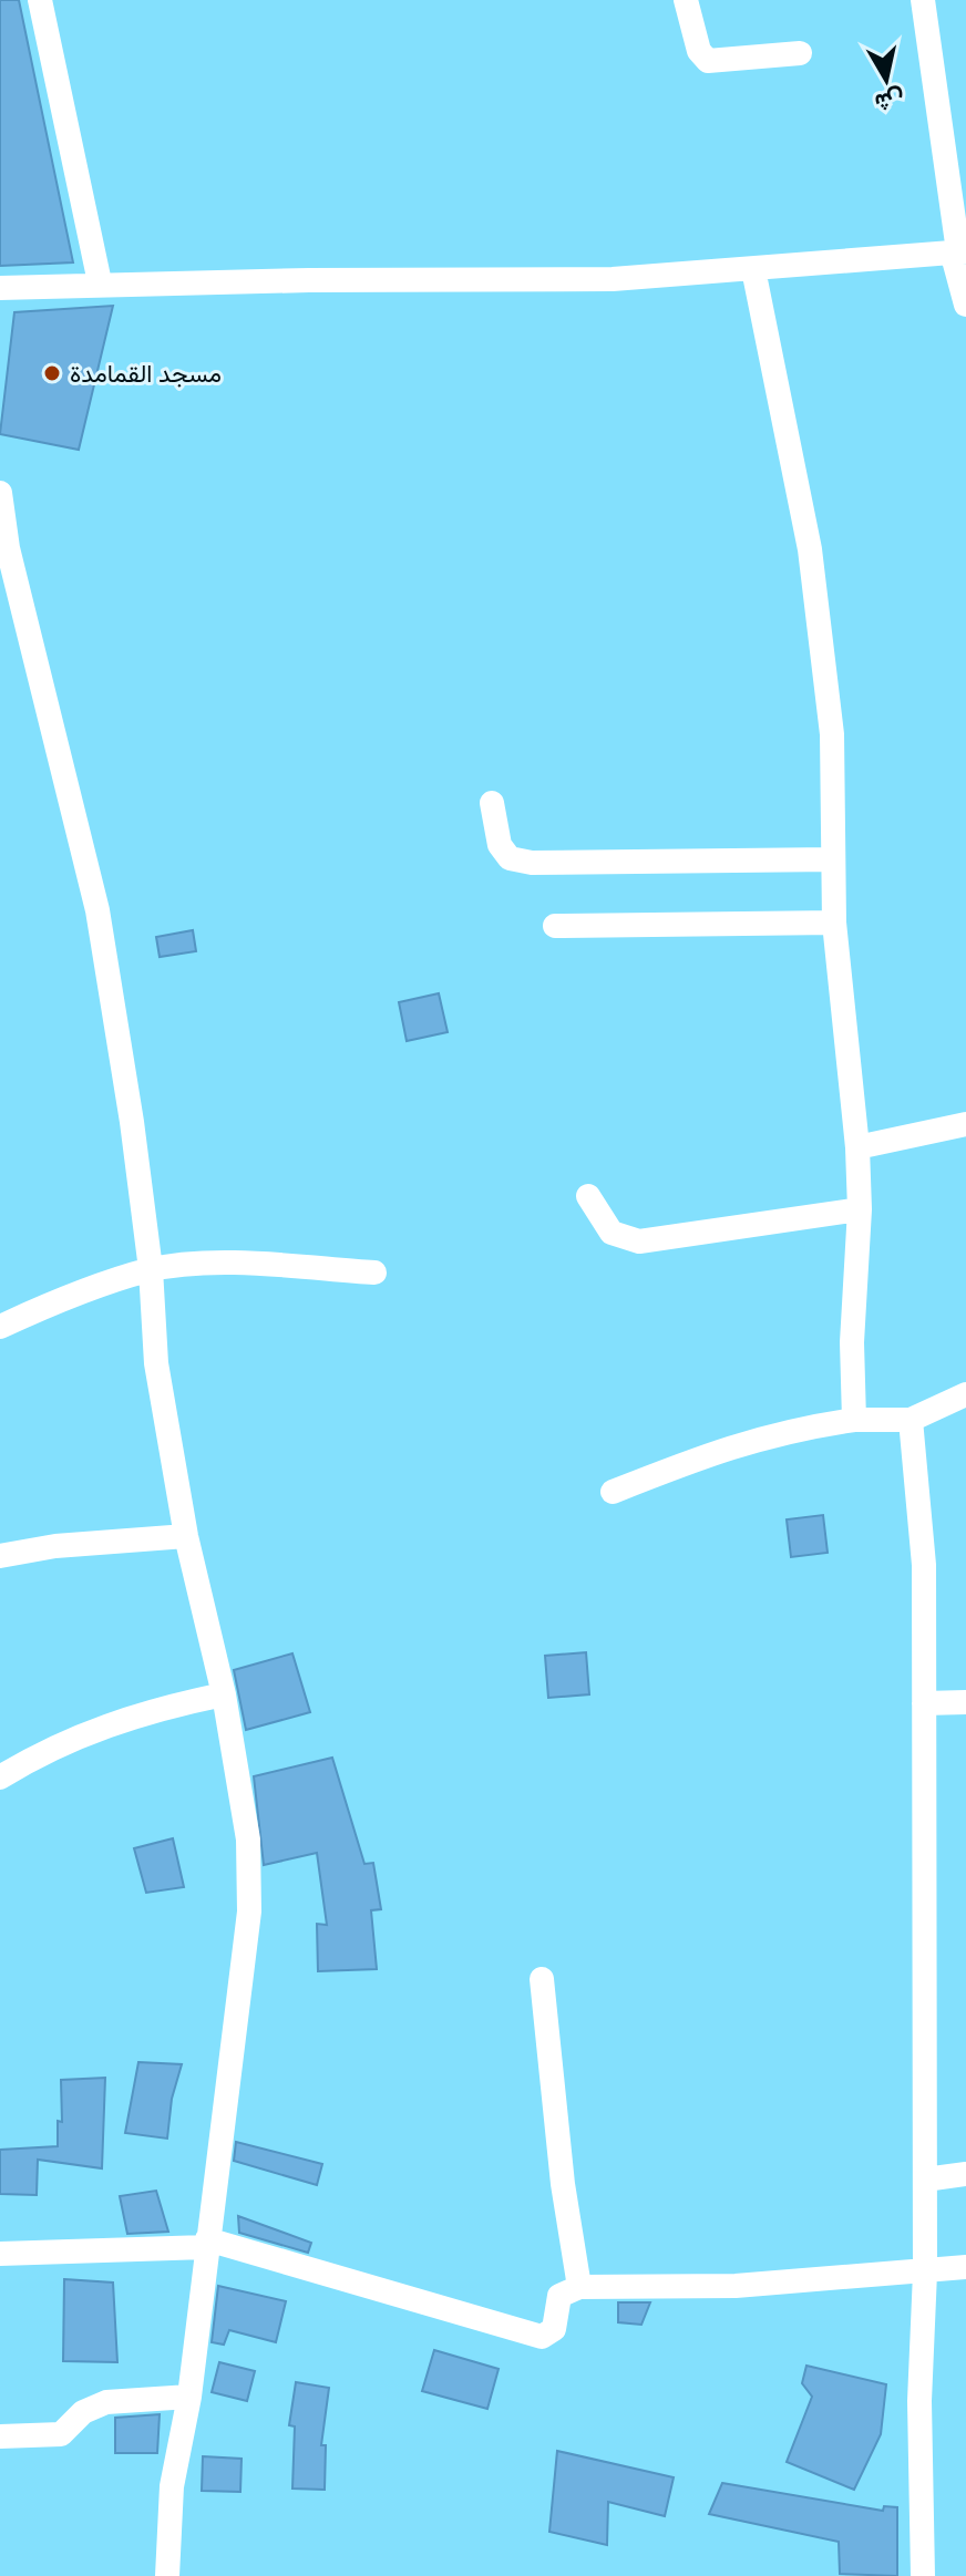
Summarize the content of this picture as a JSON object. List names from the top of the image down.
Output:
{
  "places": ["مسجد القمامدة"],
  "north": "bottom"
}
